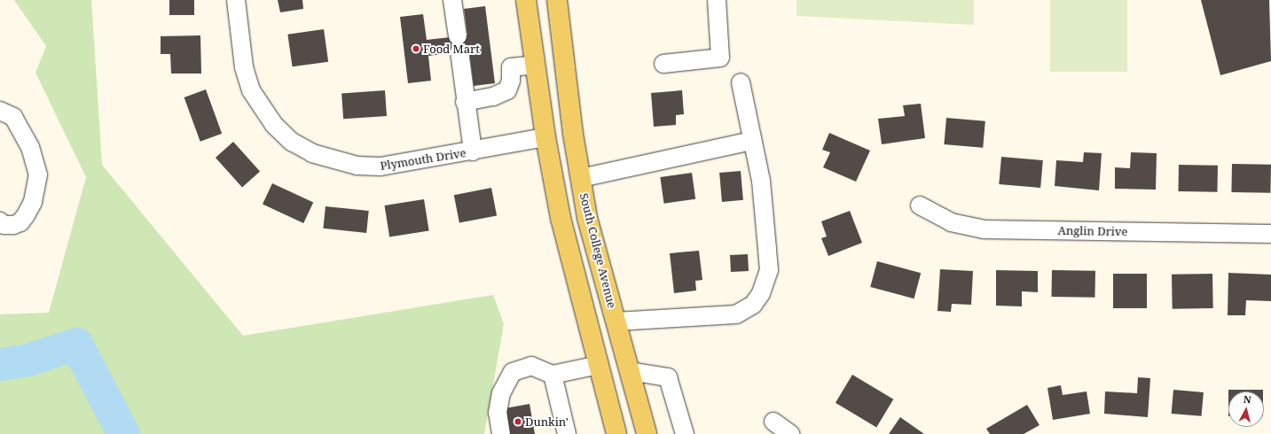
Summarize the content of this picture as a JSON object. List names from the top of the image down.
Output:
{
  "streets": {
    "main road": ["South College Avenue"],
    "street": ["Plymouth Drive", "Anglin Drive"]
  },
  "places": ["Food Mart", "Dunkin'"],
  "north": "top"
}
